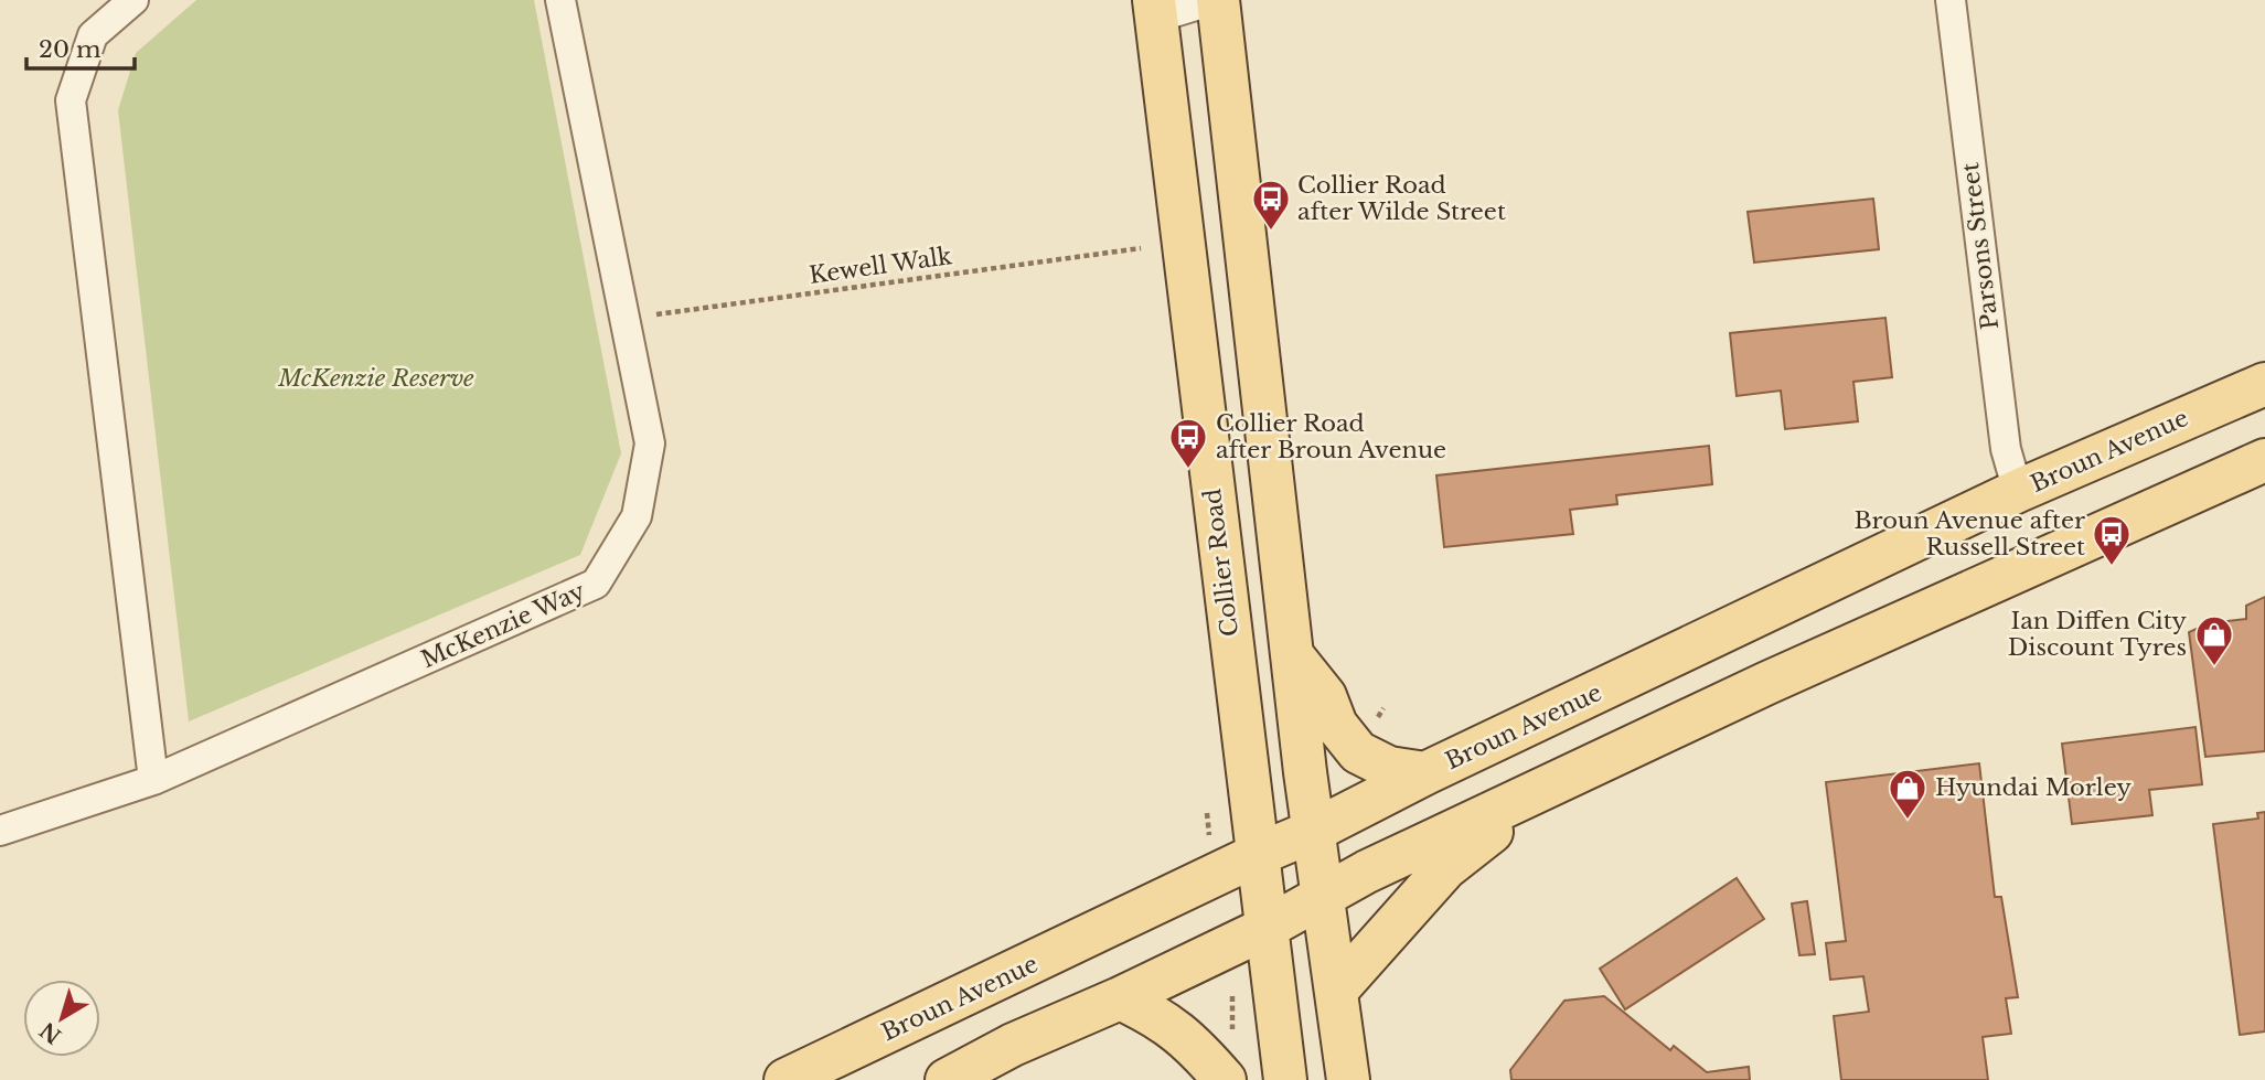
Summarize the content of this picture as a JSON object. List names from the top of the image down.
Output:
{
  "streets": {
    "main road": ["Broun Avenue", "Collier Road"],
    "street": ["Parsons Street", "McKenzie Way"],
    "path": ["Kewell Walk"]
  },
  "crossings": [
    ["Parsons Street", "Broun Avenue"],
    ["Kewell Walk", "McKenzie Way"],
    ["Broun Avenue", "Collier Road"]
  ],
  "parks": ["McKenzie Reserve"],
  "places": {
    "bus stop": ["Collier Road after Wilde Street", "Collier Road after Broun Avenue", "Broun Avenue after Russell Street"],
    "shop": ["Ian Diffen City Discount Tyres", "Hyundai Morley"]
  },
  "scale_bar": "20 m",
  "north": "bottom left"
}
